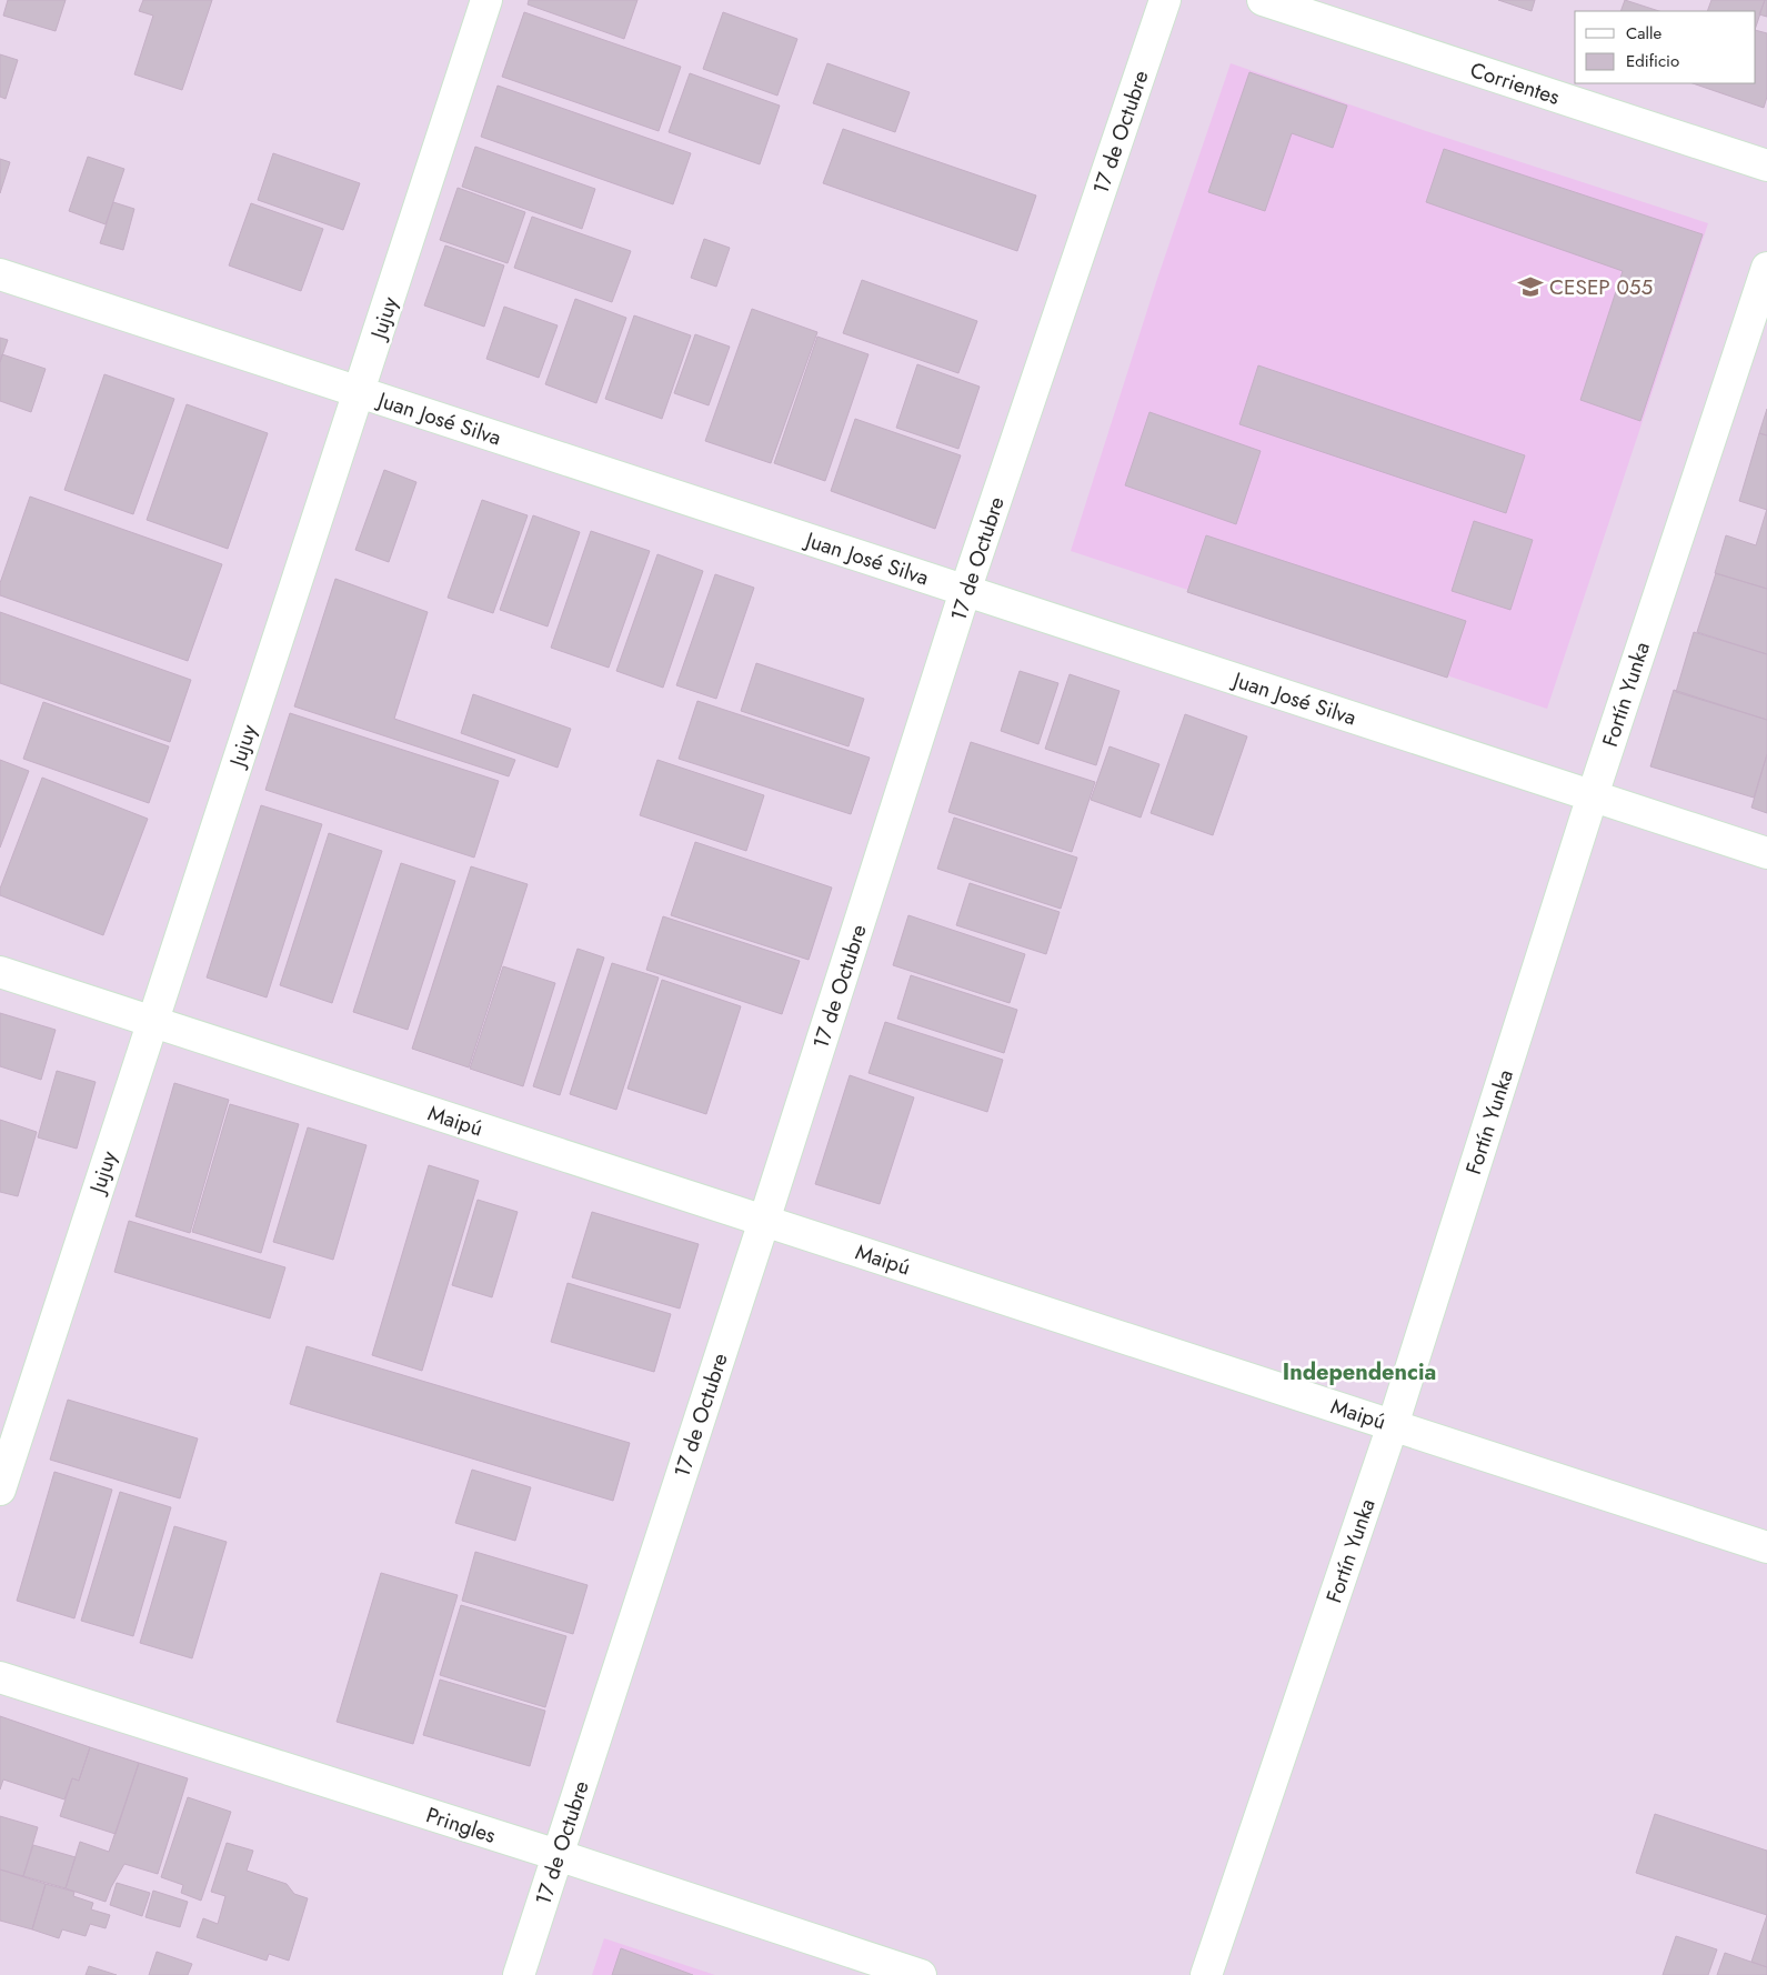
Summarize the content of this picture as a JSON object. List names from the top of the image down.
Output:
{
  "streets": {
    "street": [
      "Corrientes",
      "17 de Octubre",
      "Jujuy",
      "Juan José Silva",
      "Fortín Yunka",
      "Maipú",
      "Pringles"
    ]
  },
  "crossings": [
    ["17 de Octubre", "Juan José Silva"],
    ["17 de Octubre", "Maipú"],
    ["17 de Octubre", "Pringles"],
    ["Jujuy", "Juan José Silva"],
    ["Jujuy", "Maipú"],
    ["Juan José Silva", "Fortín Yunka"],
    ["Fortín Yunka", "Maipú"]
  ],
  "districts": ["Independencia"],
  "places": {
    "school or university": ["CESEP 055"]
  },
  "legend": ["Calle", "Edificio"]
}
